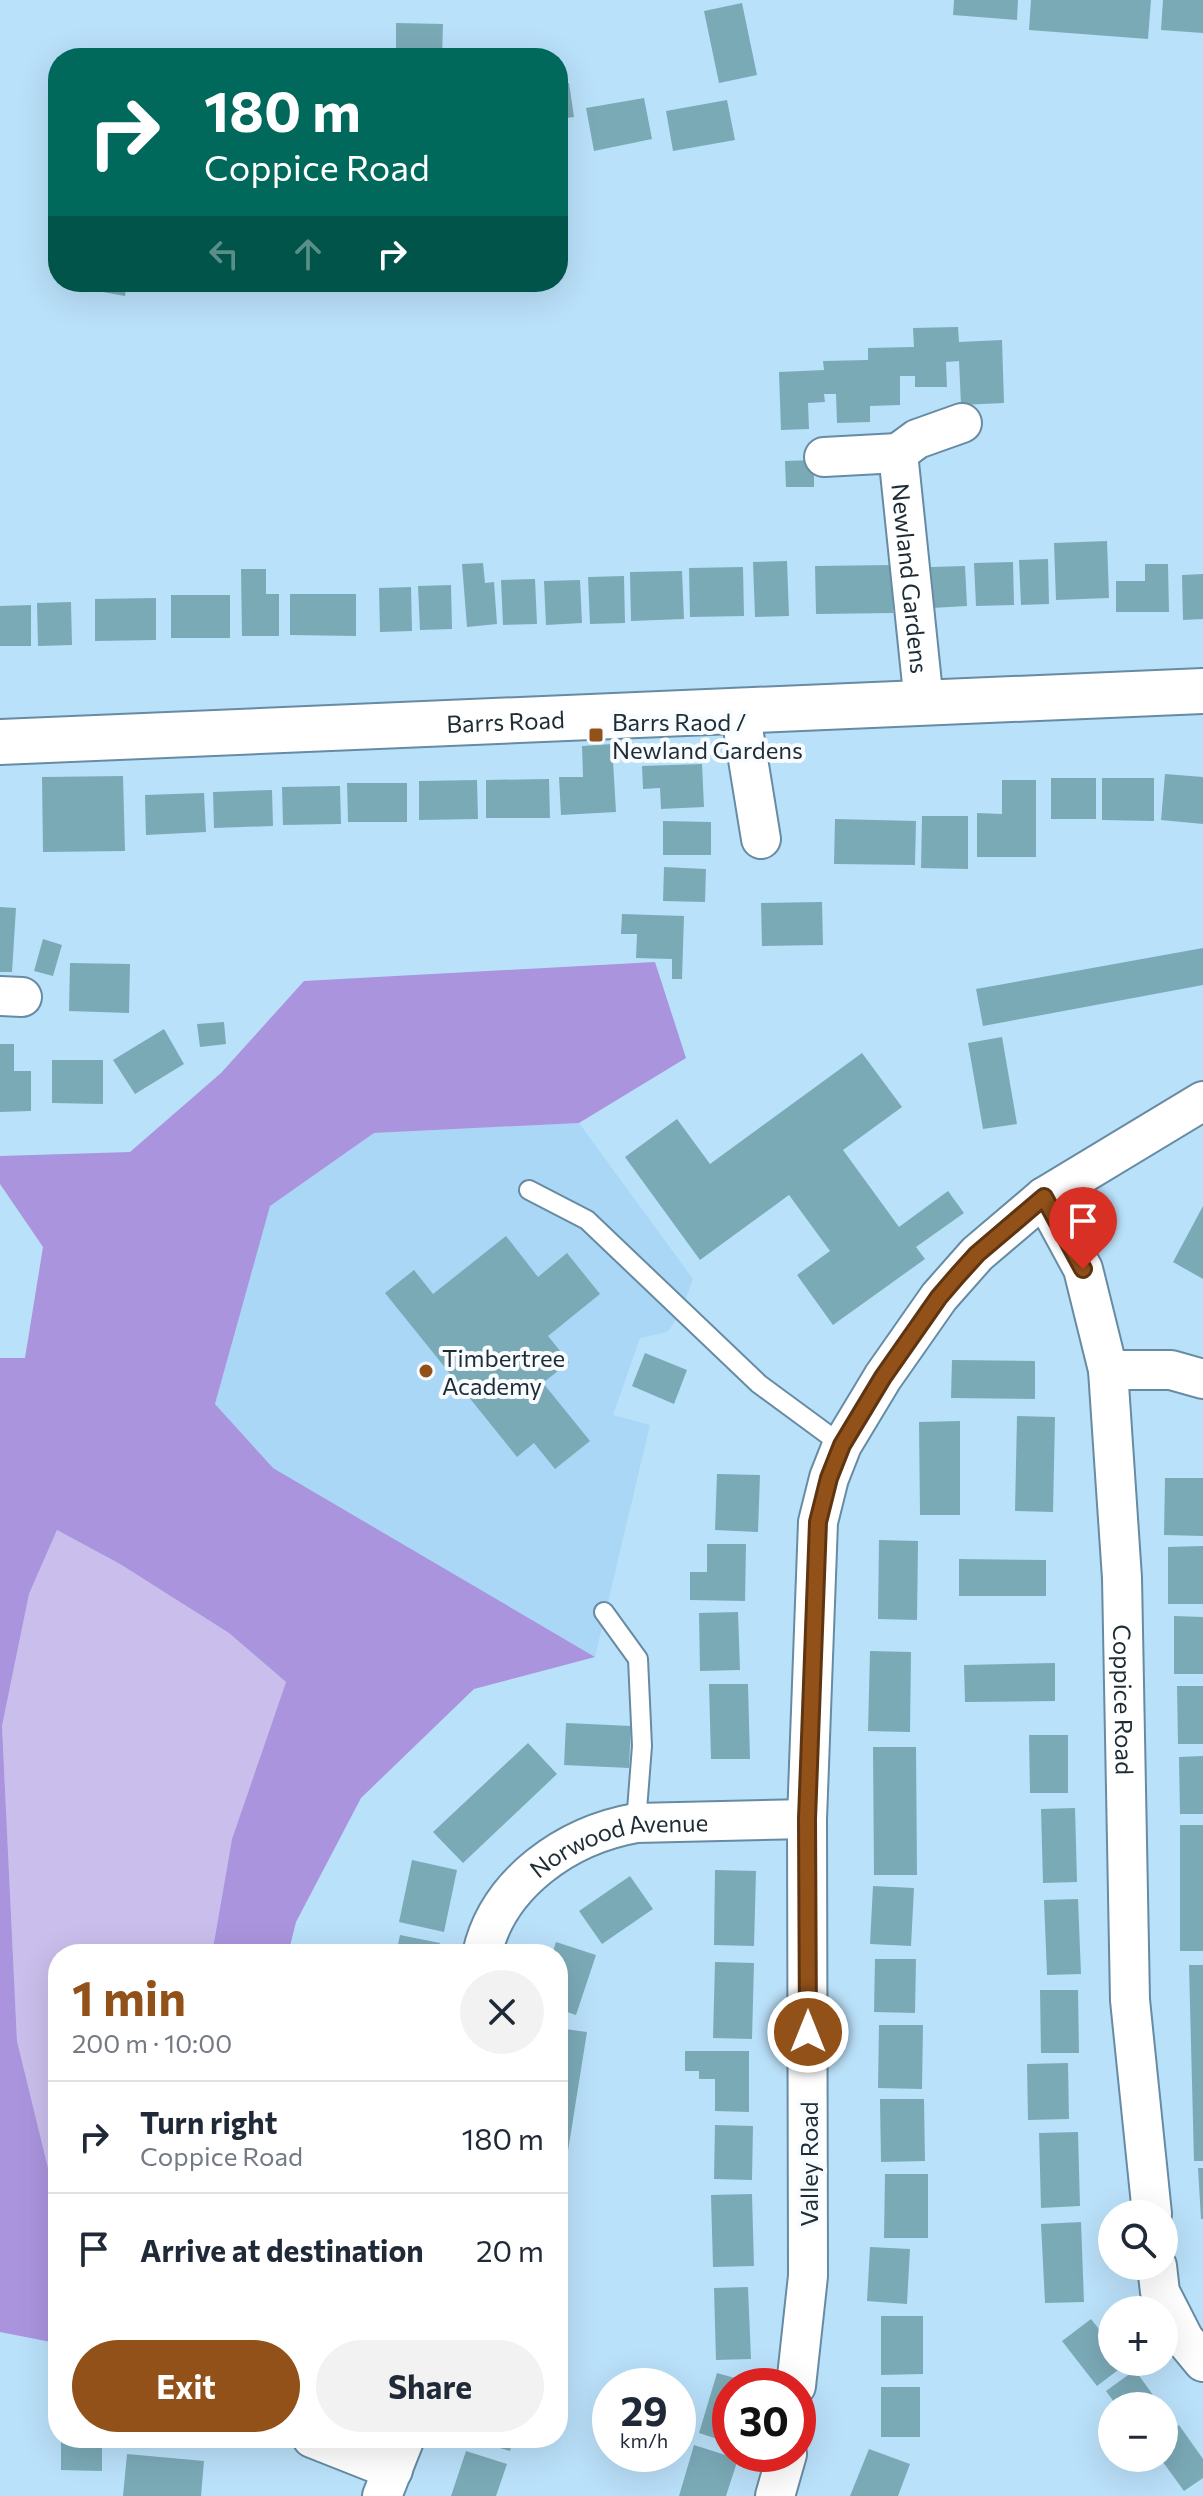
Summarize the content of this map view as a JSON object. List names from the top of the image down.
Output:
{
  "streets": {
    "street": [
      "Newland Gardens",
      "Barrs Road",
      "Coppice Road",
      "Norwood Avenue",
      "Valley Road"
    ]
  },
  "crossings": [
    ["Newland Gardens", "Barrs Road"],
    ["Coppice Road", "Valley Road"],
    ["Norwood Avenue", "Valley Road"]
  ],
  "places": {
    "transit": ["Barrs Raod / Newland Gardens"],
    "other": ["Timbertree Academy"]
  },
  "page": {
    "turn": ["180 m", "Coppice Road"],
    "heading": ["1 min", "200 m · 10:00"],
    "list": [
      {
        "name": "Turn right",
        "note": "Coppice Road",
        "value": "180 m"
      },
      {
        "name": "Arrive at destination",
        "value": "20 m"
      }
    ],
    "map_buttons": ["+", "−"],
    "buttons": ["Exit", "Share"],
    "speed": "29 km/h",
    "limit": "30"
  }
}
